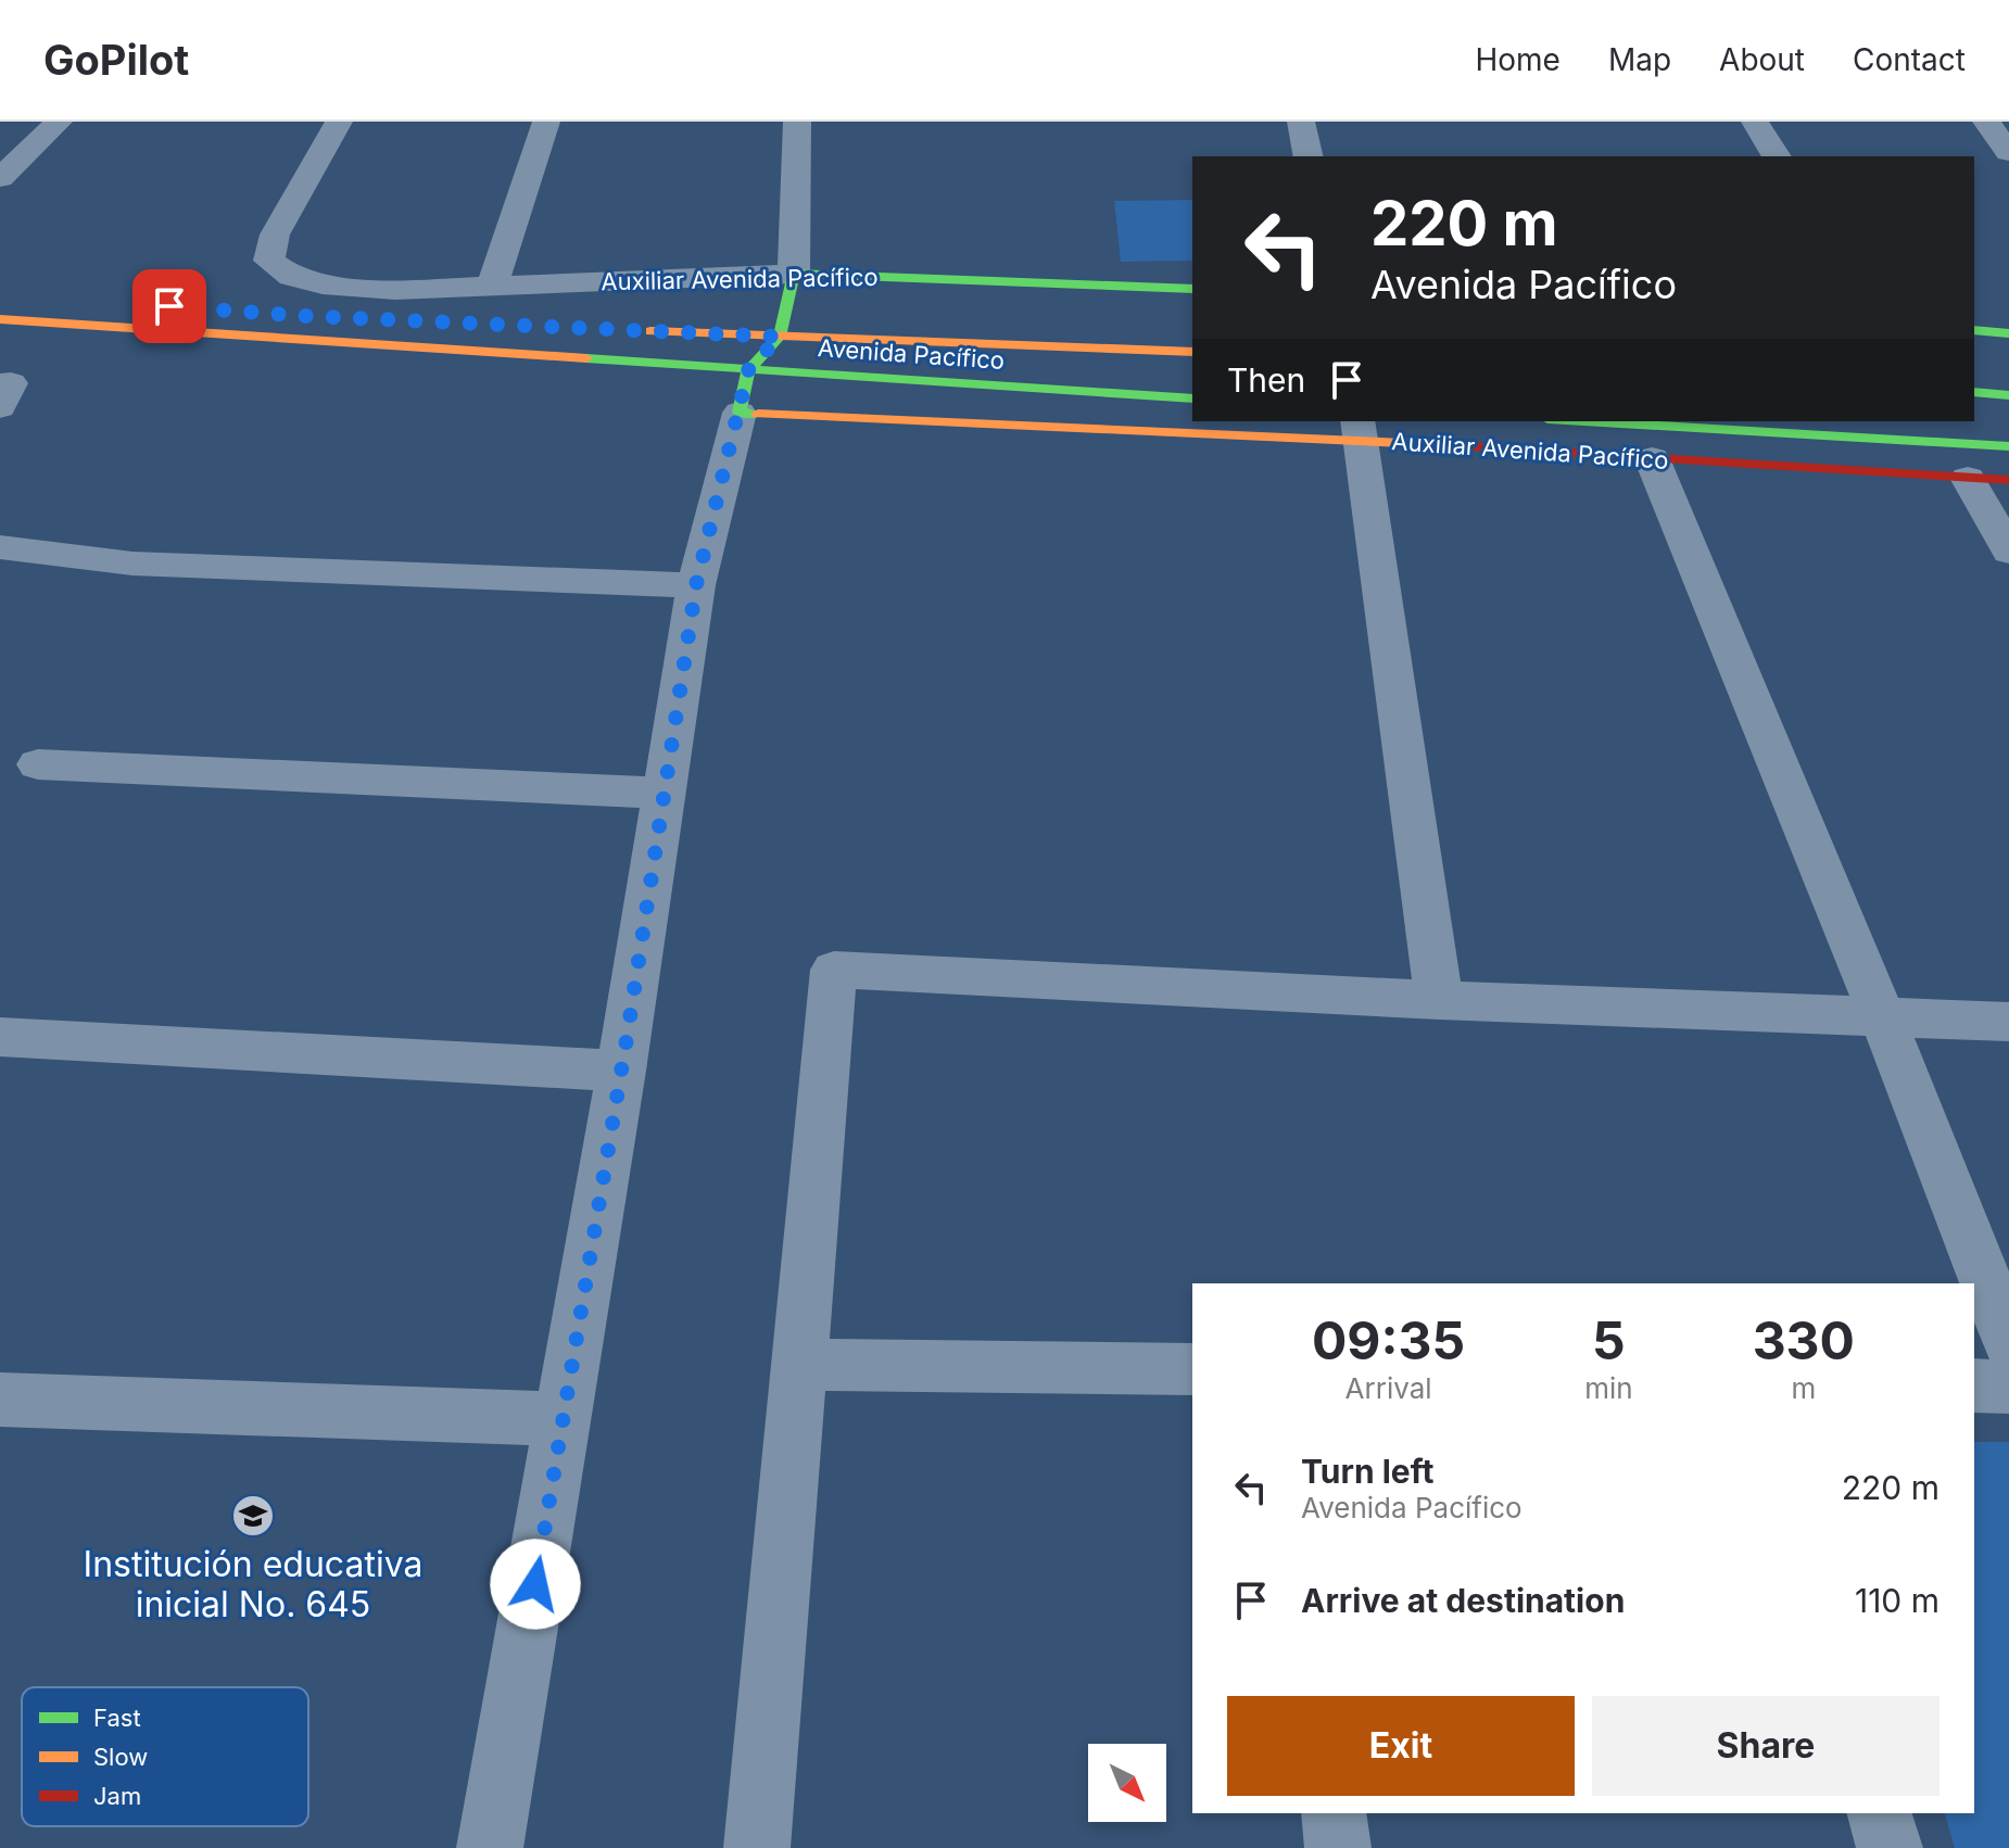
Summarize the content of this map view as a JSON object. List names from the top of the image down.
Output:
{
  "streets": {
    "main road": ["Auxiliar Avenida Pacífico", "Avenida Pacífico"]
  },
  "crossings": [
    ["Auxiliar Avenida Pacífico", "Avenida Pacífico"]
  ],
  "places": {
    "school or university": ["Institución educativa inicial No. 645"]
  },
  "legend": ["Fast", "Slow", "Jam"],
  "north": "bottom right",
  "page": {
    "header": "GoPilot",
    "nav": [
      "Home",
      "Map",
      "About",
      "Contact"
    ],
    "turn": ["220 m", "Avenida Pacífico"],
    "then": "Then",
    "eta": [
      "09:35",
      "Arrival",
      "5",
      "min",
      "330",
      "m"
    ],
    "list": [
      {
        "name": "Turn left",
        "note": "Avenida Pacífico",
        "value": "220 m"
      },
      {
        "name": "Arrive at destination",
        "value": "110 m"
      }
    ],
    "buttons": ["Exit", "Share"]
  }
}
